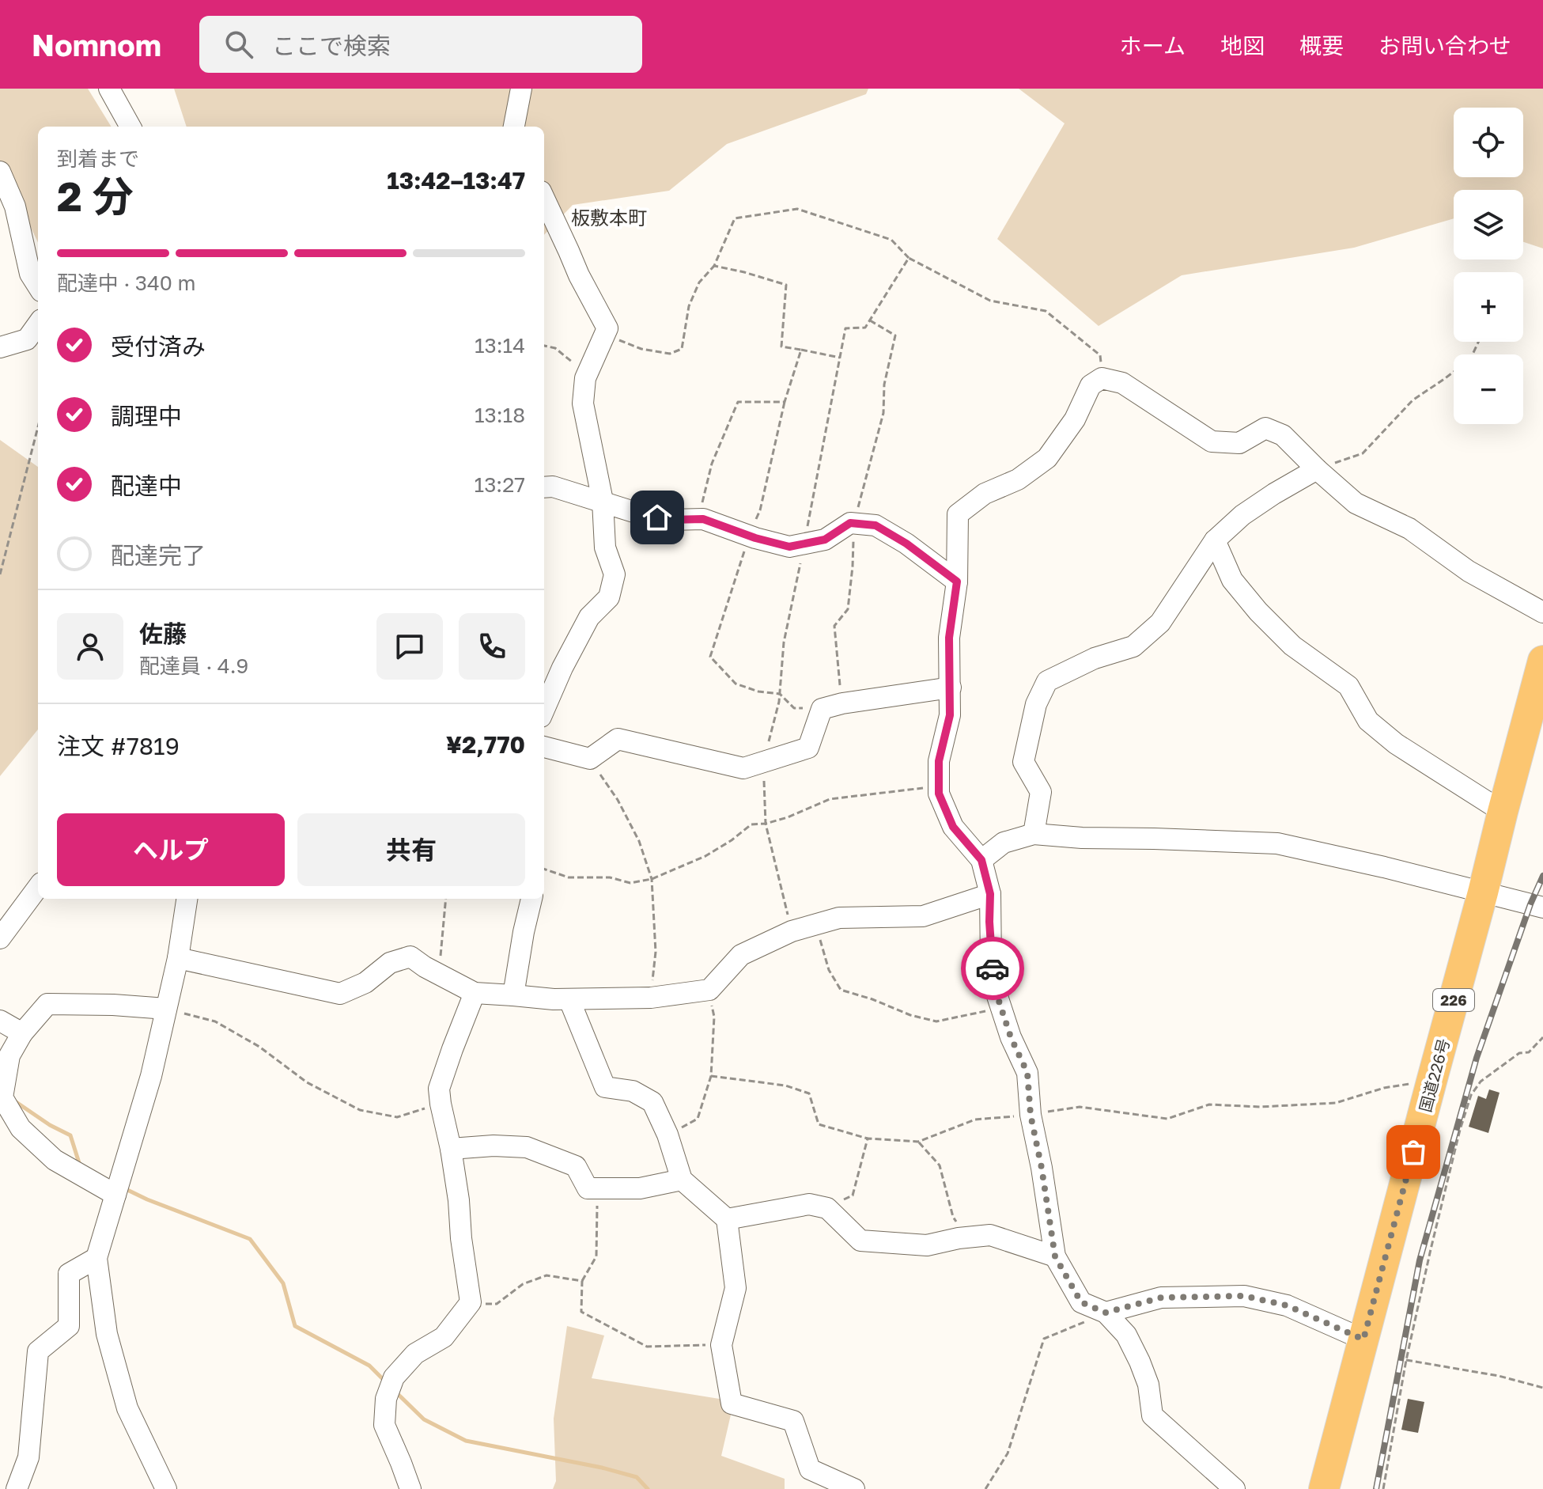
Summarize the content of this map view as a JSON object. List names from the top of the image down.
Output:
{
  "streets": {
    "highway": ["226", "国道226号"]
  },
  "districts": ["板敷本町"],
  "page": {
    "header": "Nomnom",
    "search": "ここで検索",
    "nav": [
      "ホーム",
      "地図",
      "概要",
      "お問い合わせ"
    ],
    "map_buttons": ["+", "−"],
    "heading": ["2 分", "到着まで", "13:42–13:47"],
    "panel": [
      "佐藤",
      "配達員 · 4.9",
      "注文 #7819",
      "¥2,770"
    ],
    "bar": "配達中 · 340 m",
    "list": [
      ["受付済み", "13:14"],
      ["調理中", "13:18"],
      ["配達中", "13:27"],
      "配達完了"
    ],
    "buttons": ["ヘルプ", "共有"]
  }
}
